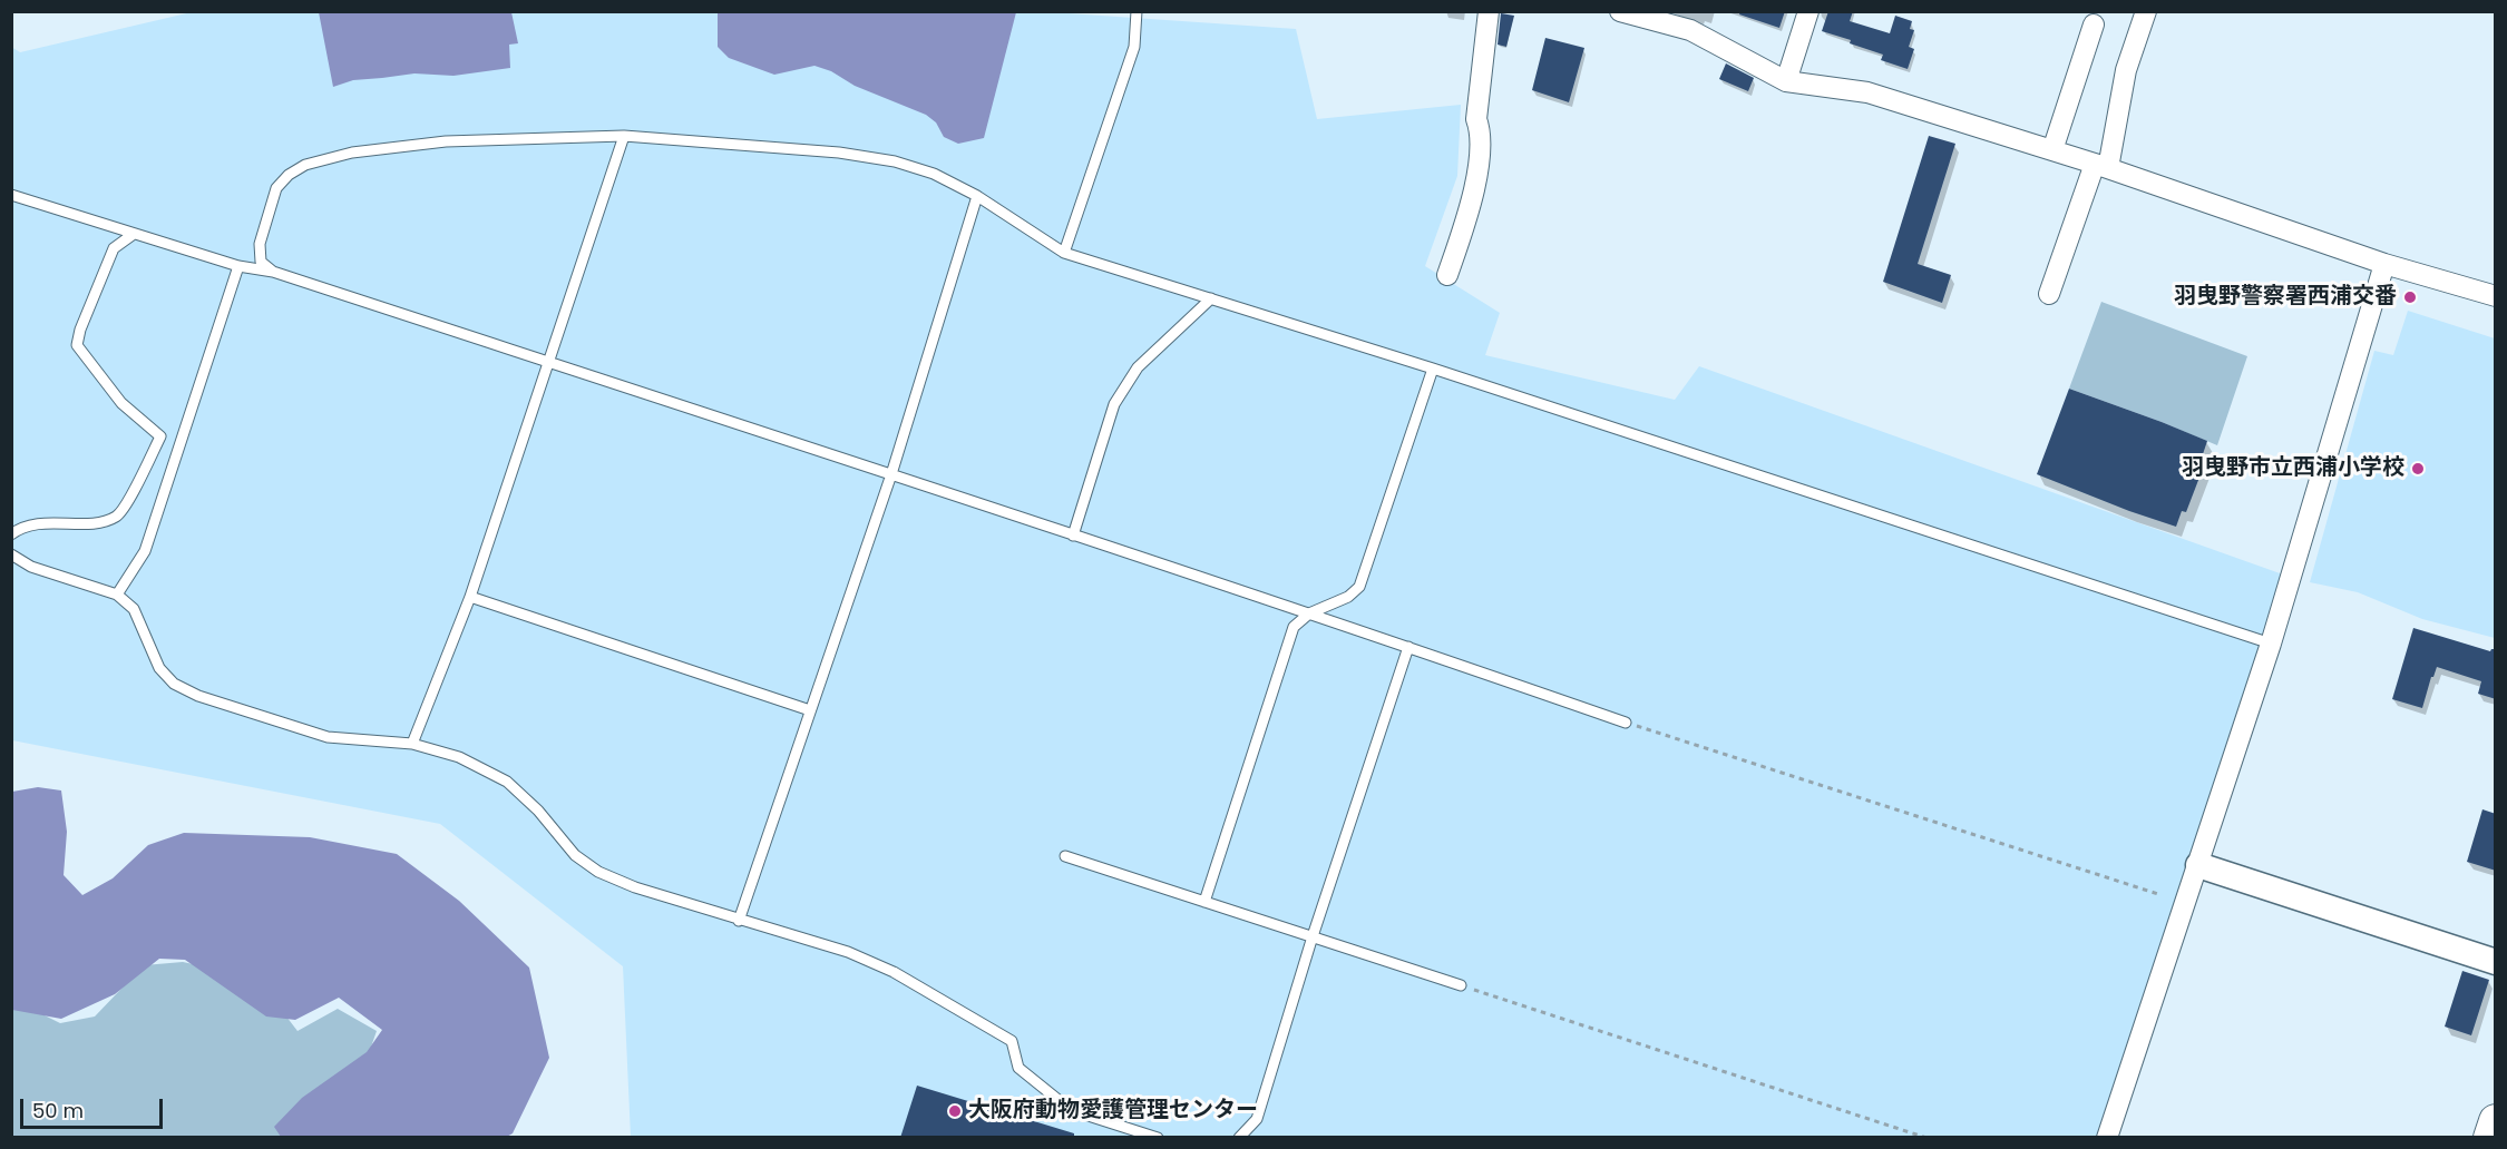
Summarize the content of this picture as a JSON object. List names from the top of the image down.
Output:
{
  "places": ["羽曳野警察署西浦交番", "羽曳野市立西浦小学校", "大阪府動物愛護管理センター"],
  "scale_bar": "50 m"
}
